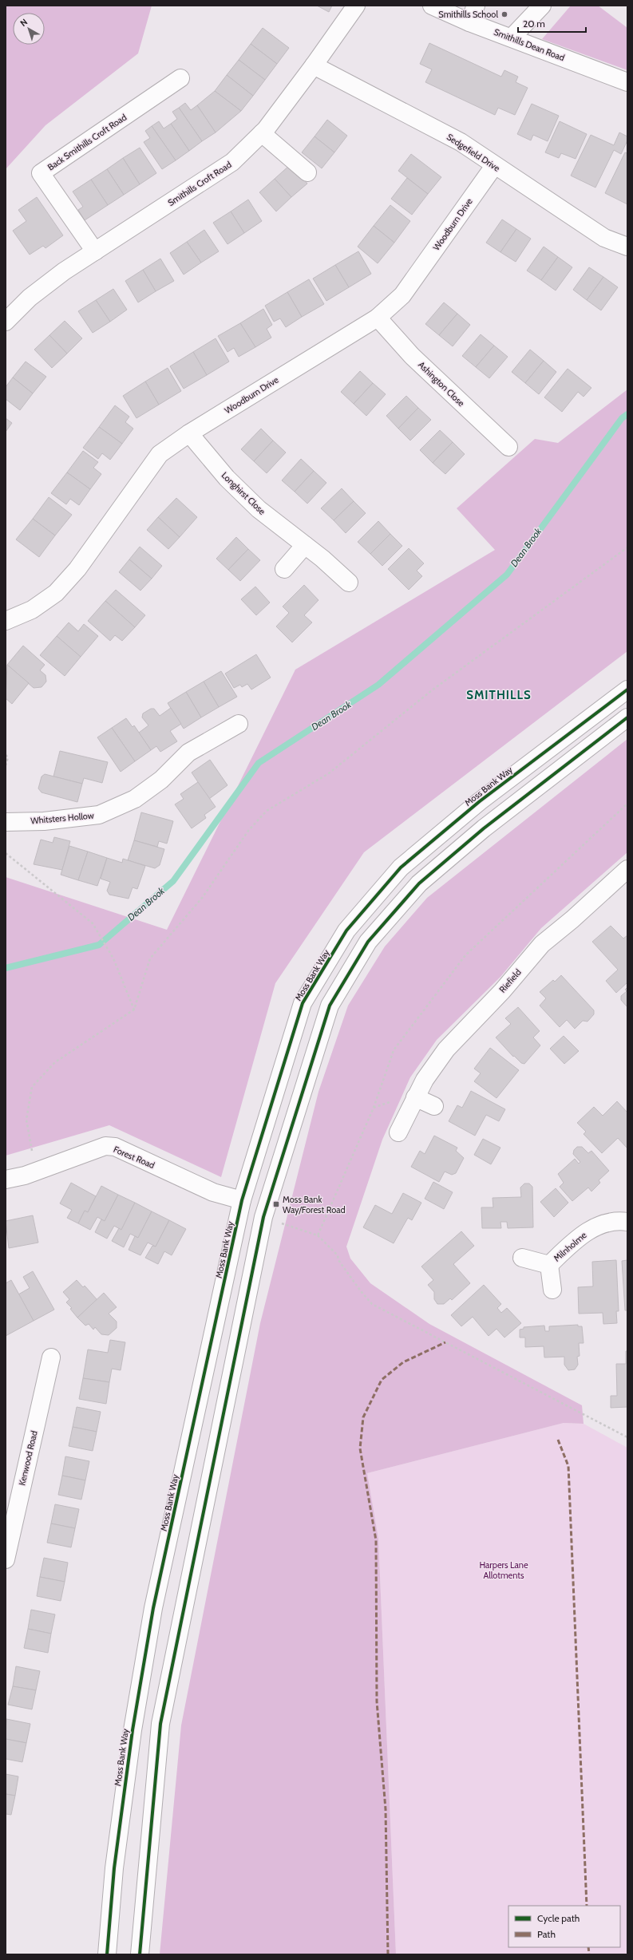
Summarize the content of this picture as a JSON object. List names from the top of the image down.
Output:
{
  "streets": {
    "main road": [
      "Smithills Dean Road",
      "Back Smithills Croft Road",
      "Sedgefield Drive",
      "Smithills Croft Road",
      "Woodburn Drive",
      "Ashington Close",
      "Longhirst Close",
      "Moss Bank Way",
      "Whitsters Hollow",
      "Riefield",
      "Forest Road",
      "Milnholme",
      "Kenwood Road"
    ]
  },
  "crossings": [
    ["Back Smithills Croft Road", "Smithills Croft Road"],
    ["Sedgefield Drive", "Smithills Croft Road"],
    ["Sedgefield Drive", "Woodburn Drive"],
    ["Woodburn Drive", "Ashington Close"],
    ["Woodburn Drive", "Longhirst Close"],
    ["Moss Bank Way", "Forest Road"]
  ],
  "districts": ["SMITHILLS"],
  "water": ["Dean Brook"],
  "parks": ["Harpers Lane Allotments"],
  "places": {
    "other": ["Smithills School"],
    "transit": ["Moss Bank Way/Forest Road"]
  },
  "legend": ["Cycle path", "Path"],
  "scale_bar": "20 m",
  "north": "top left"
}
